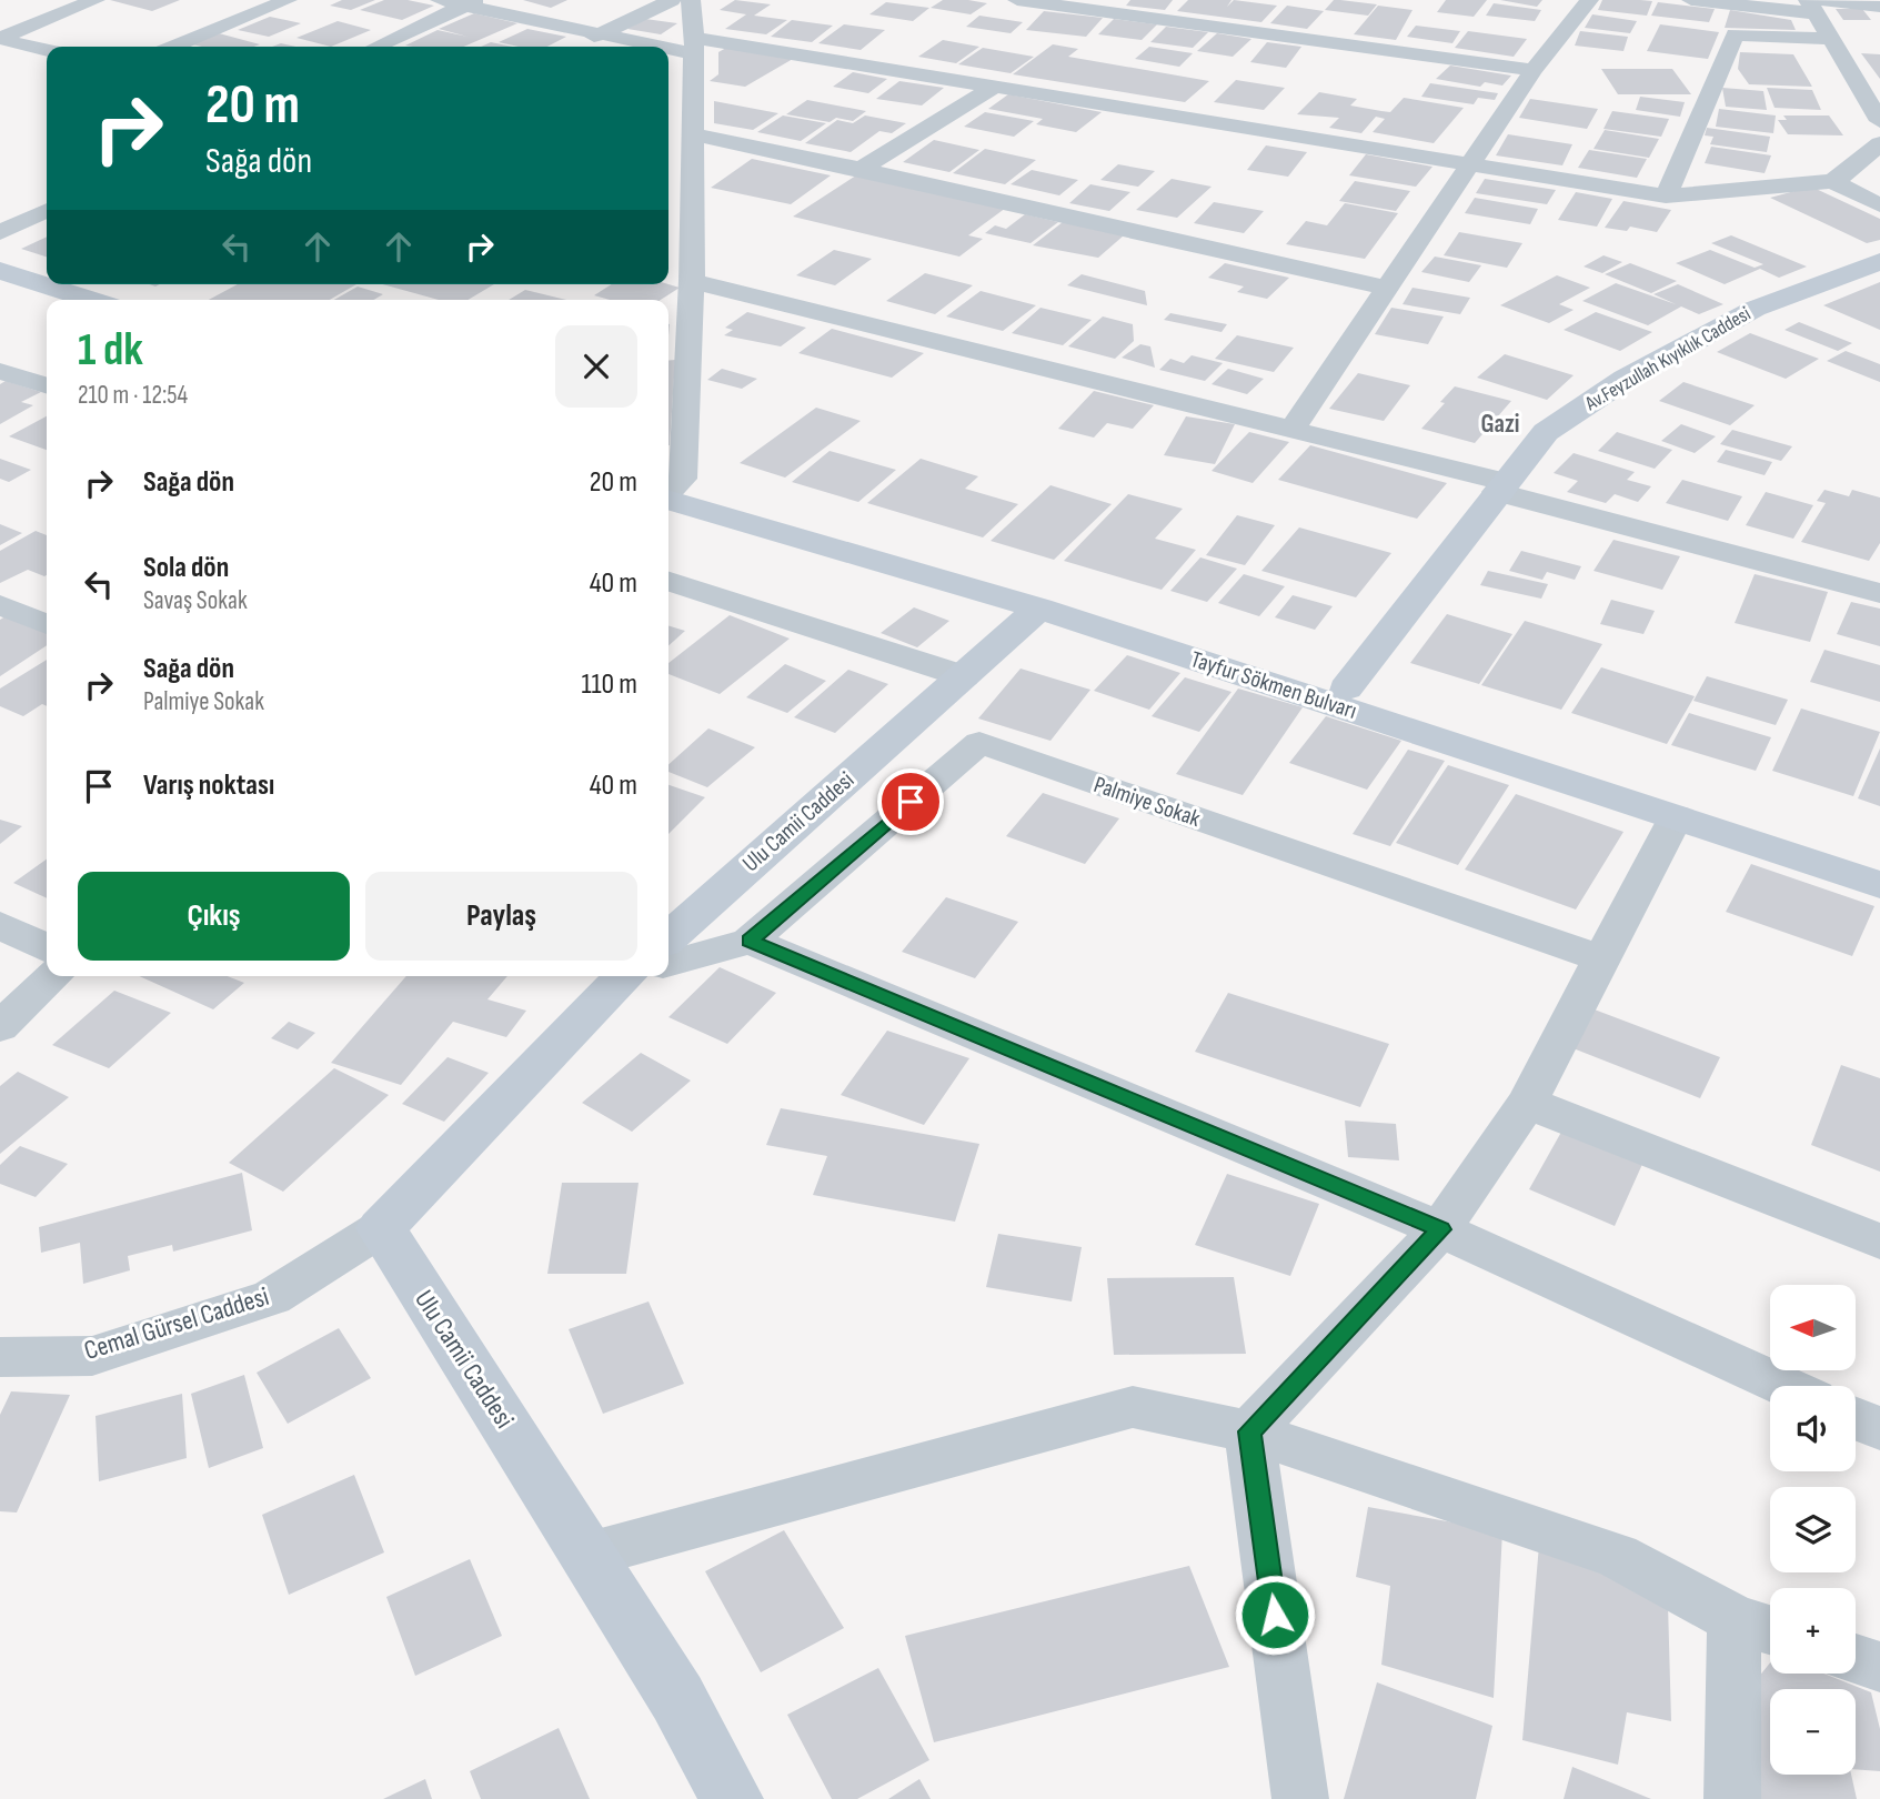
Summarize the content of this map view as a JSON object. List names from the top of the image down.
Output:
{
  "streets": {
    "main road": ["Av.Feyzullah Kıyıklık Caddesi", "Tayfur Sökmen Bulvarı", "Ulu Camii Caddesi"],
    "street": ["Palmiye Sokak", "Cemal Gürsel Caddesi"]
  },
  "crossings": [
    ["Av.Feyzullah Kıyıklık Caddesi", "Tayfur Sökmen Bulvarı"],
    ["Tayfur Sökmen Bulvarı", "Ulu Camii Caddesi"],
    ["Ulu Camii Caddesi", "Cemal Gürsel Caddesi"]
  ],
  "districts": ["Gazi"],
  "north": "left",
  "page": {
    "turn": ["20 m", "Sağa dön"],
    "heading": ["1 dk", "210 m · 12:54"],
    "list": [
      {
        "name": "Sağa dön",
        "value": "20 m"
      },
      {
        "name": "Sola dön",
        "note": "Savaş Sokak",
        "value": "40 m"
      },
      {
        "name": "Sağa dön",
        "note": "Palmiye Sokak",
        "value": "110 m"
      },
      {
        "name": "Varış noktası",
        "value": "40 m"
      }
    ],
    "buttons": ["Çıkış", "Paylaş"],
    "map_buttons": ["+", "−"]
  }
}
